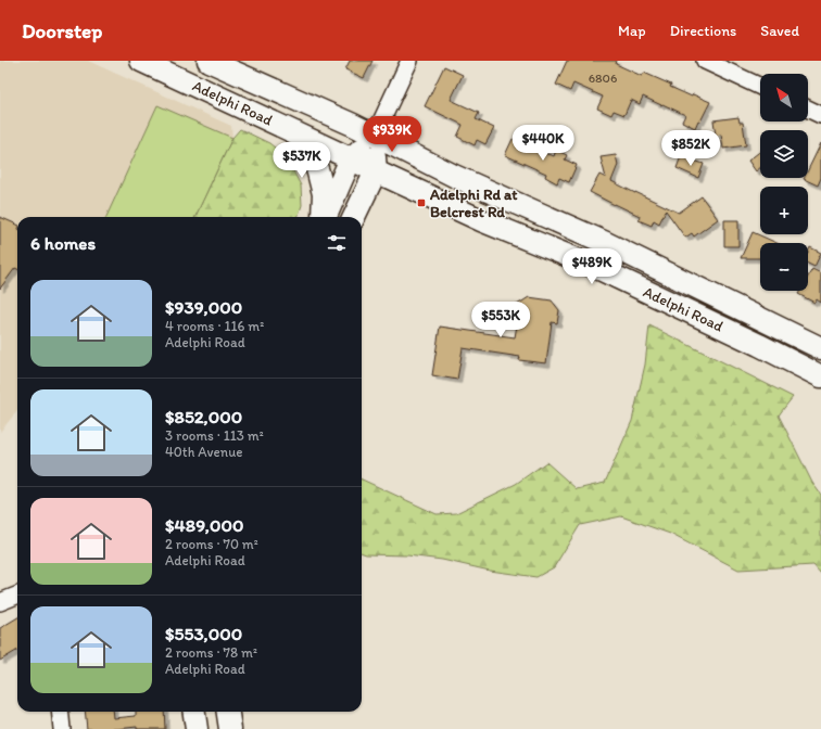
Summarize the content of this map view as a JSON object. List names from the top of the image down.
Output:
{
  "streets": {
    "main road": ["Adelphi Road"]
  },
  "places": {
    "transit": ["Adelphi Rd at Belcrest Rd"]
  },
  "house_numbers": ["6806"],
  "north": "top left",
  "page": {
    "header": "Doorstep",
    "nav": ["Map", "Directions", "Saved"],
    "map_buttons": ["+", "−"],
    "price": [
      "$939K",
      "$440K",
      "$852K",
      "$537K",
      "$489K",
      "$553K"
    ],
    "heading": "6 homes",
    "list": [
      {
        "name": "$939,000",
        "note": "4 rooms · 116 m² · Adelphi Road"
      },
      {
        "name": "$852,000",
        "note": "3 rooms · 113 m² · 40th Avenue"
      },
      {
        "name": "$489,000",
        "note": "2 rooms · 70 m² · Adelphi Road"
      },
      {
        "name": "$553,000",
        "note": "2 rooms · 78 m² · Adelphi Road"
      }
    ]
  }
}
